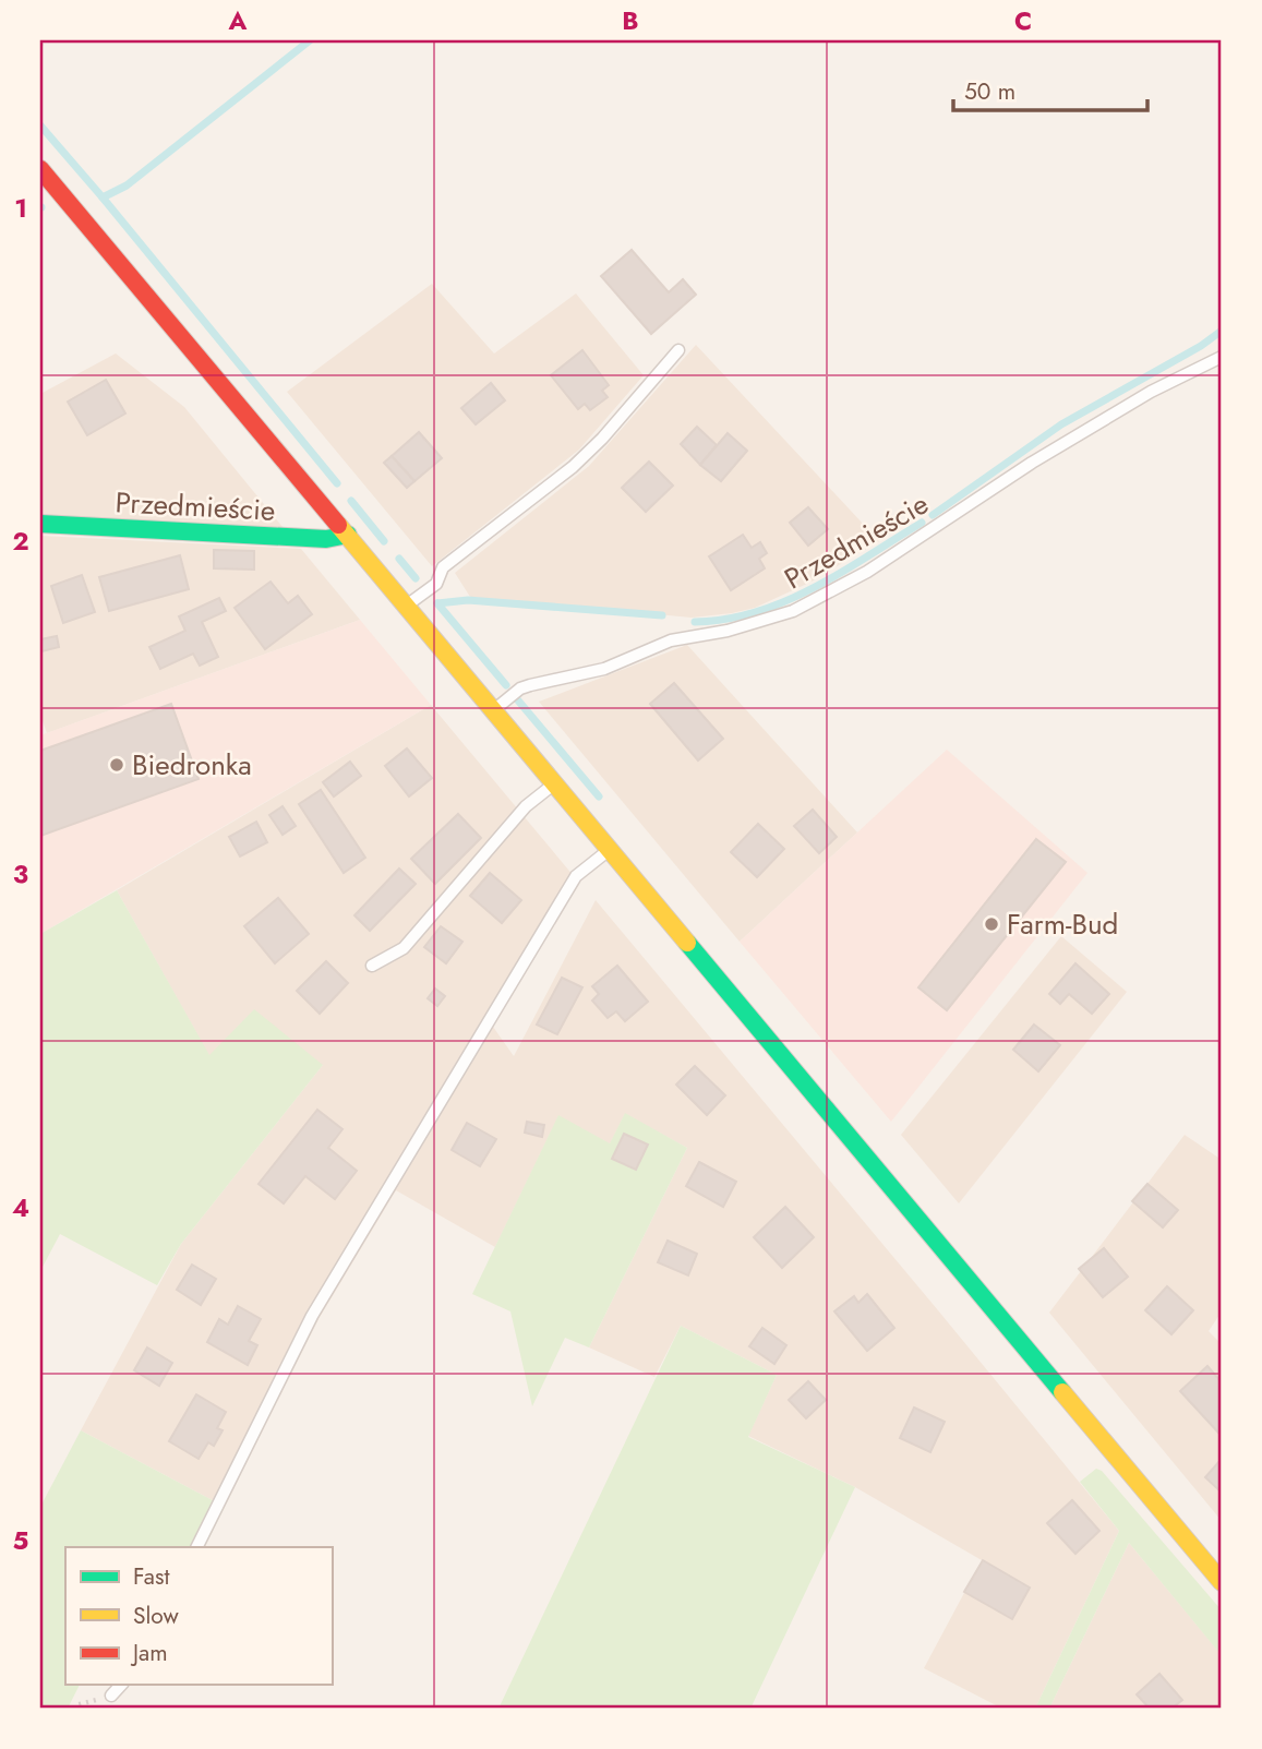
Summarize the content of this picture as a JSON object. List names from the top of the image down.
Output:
{
  "streets": {
    "main road": ["Przedmieście"]
  },
  "places": ["Biedronka", "Farm-Bud"],
  "legend": ["Fast", "Slow", "Jam"],
  "scale_bar": "50 m",
  "grid": {
    "columns": ["A", "B", "C"],
    "rows": [
      "1",
      "2",
      "3",
      "4",
      "5"
    ]
  }
}
